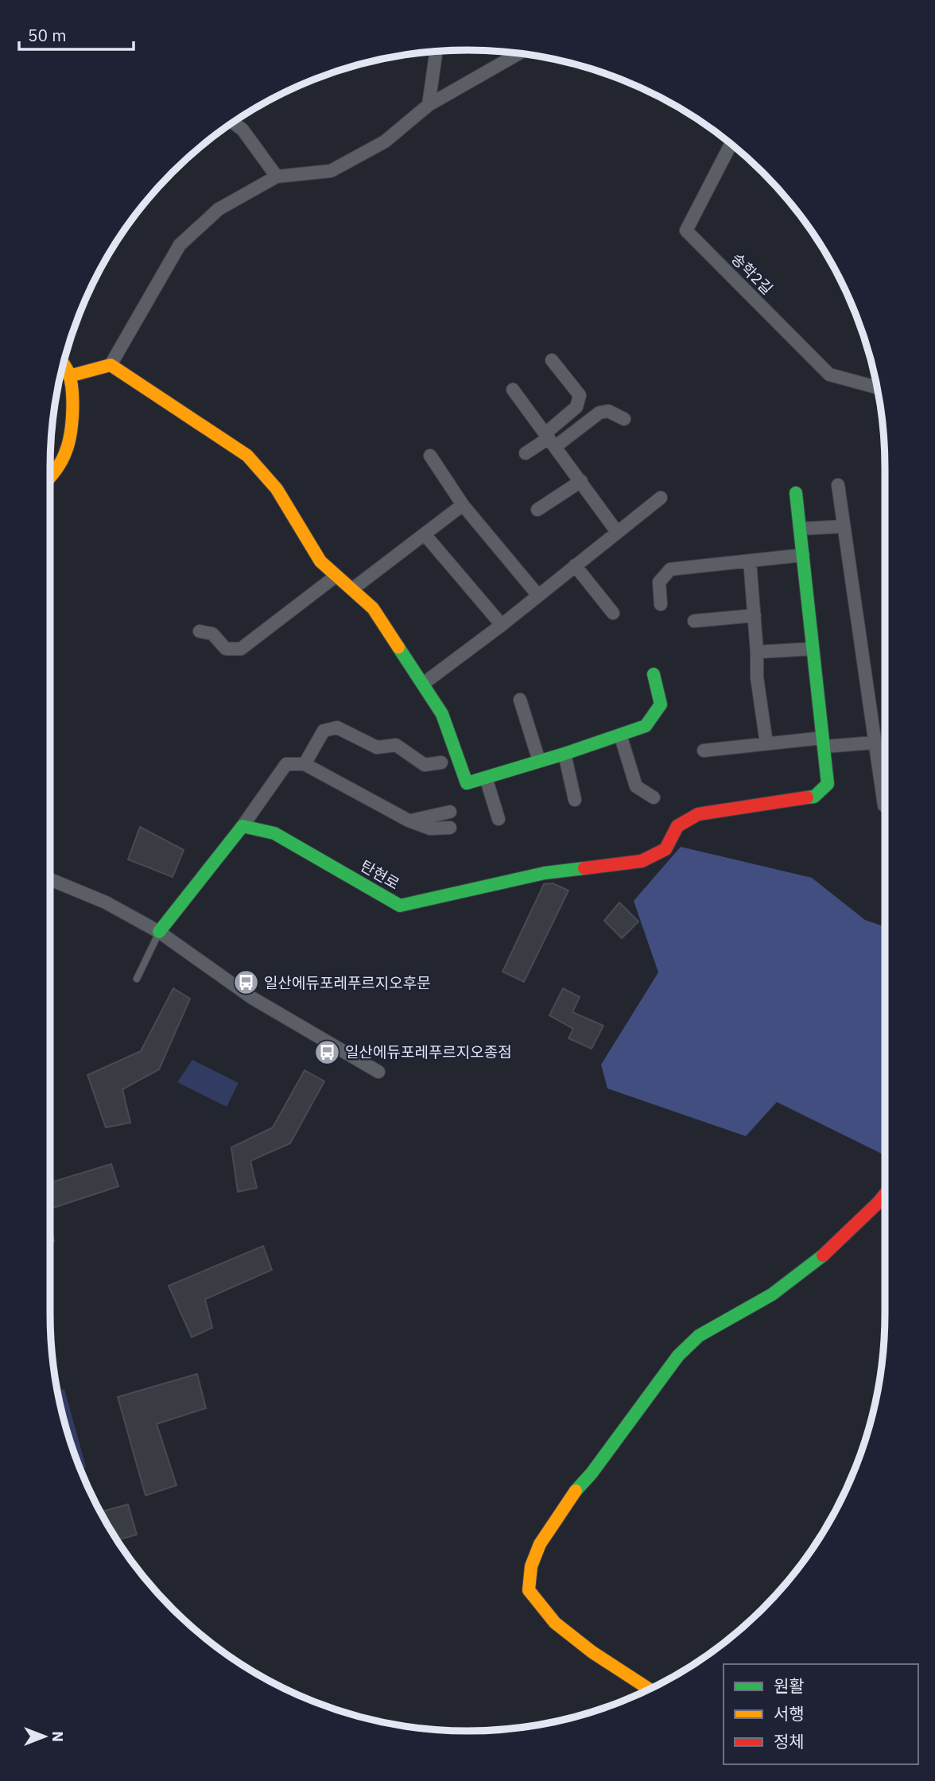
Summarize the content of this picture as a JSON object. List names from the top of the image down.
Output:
{
  "streets": {
    "street": ["송학2길", "탄현로"]
  },
  "places": {
    "bus stop": ["일산에듀포레푸르지오후문", "일산에듀포레푸르지오종점"]
  },
  "legend": ["원활", "서행", "정체"],
  "scale_bar": "50 m",
  "north": "right"
}
